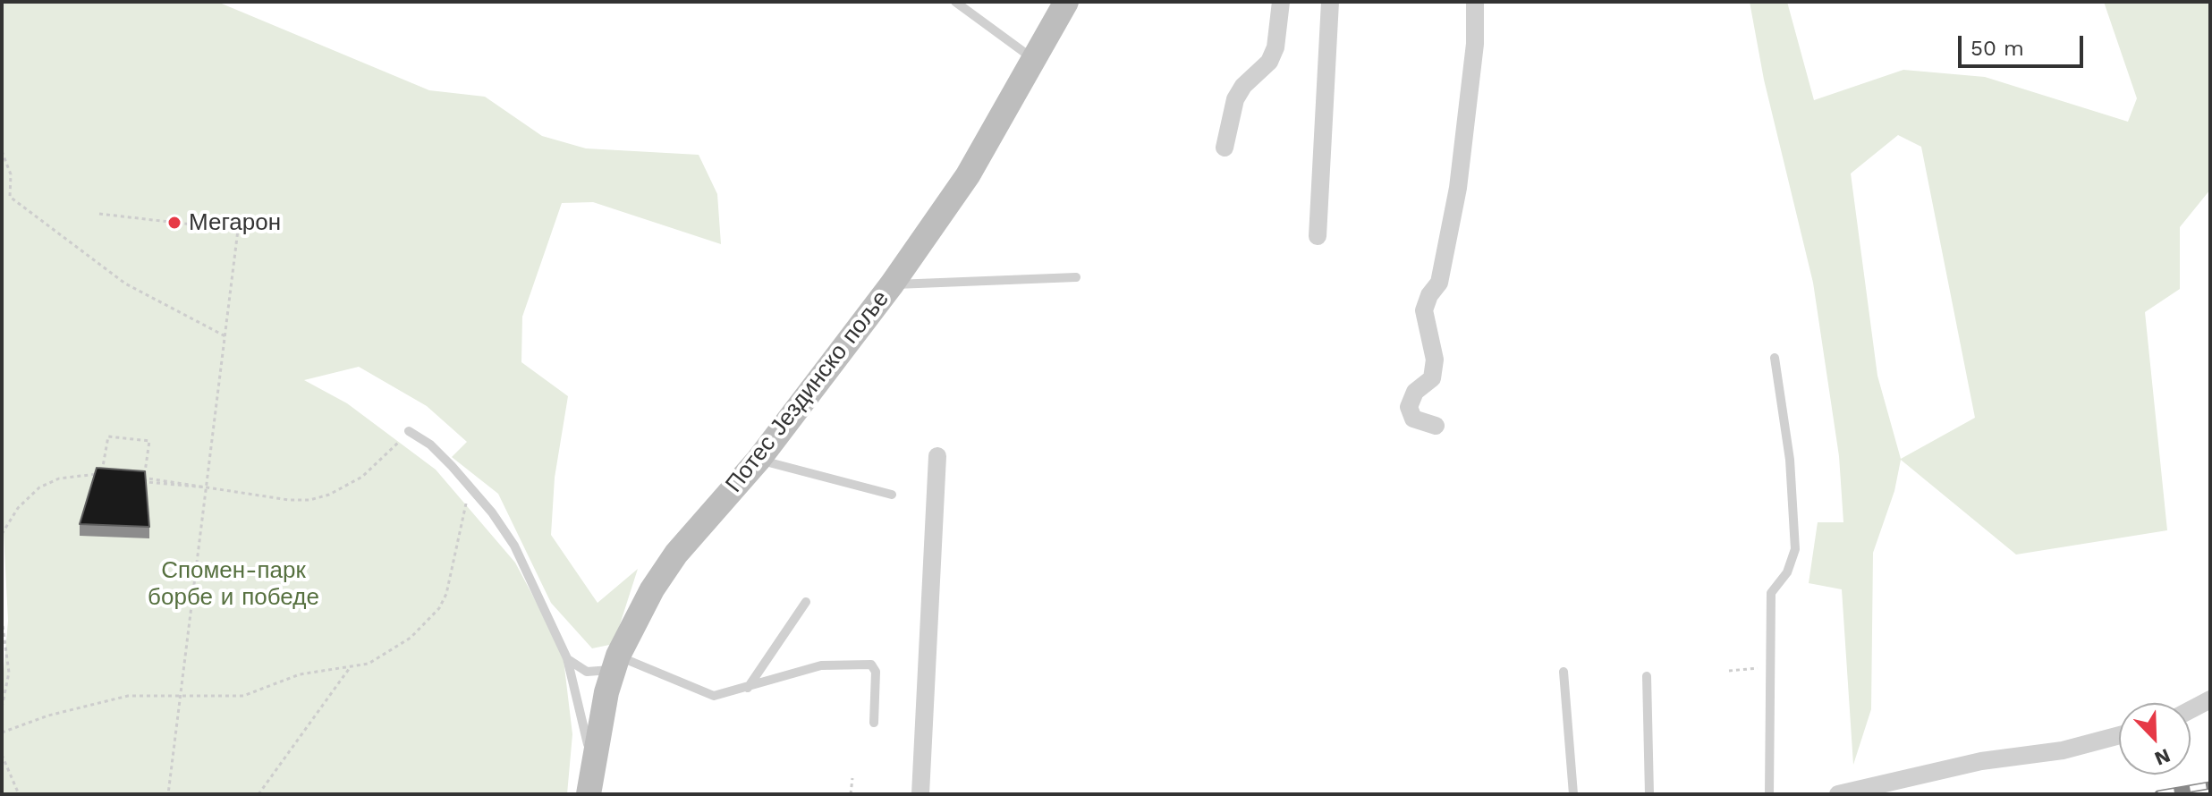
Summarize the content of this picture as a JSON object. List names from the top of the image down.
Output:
{
  "streets": {
    "main road": ["Потес Јездинско поље"]
  },
  "parks": ["Спомен-парк борбе и победе"],
  "places": ["Мегарон"],
  "scale_bar": "50 m",
  "north": "bottom right"
}
